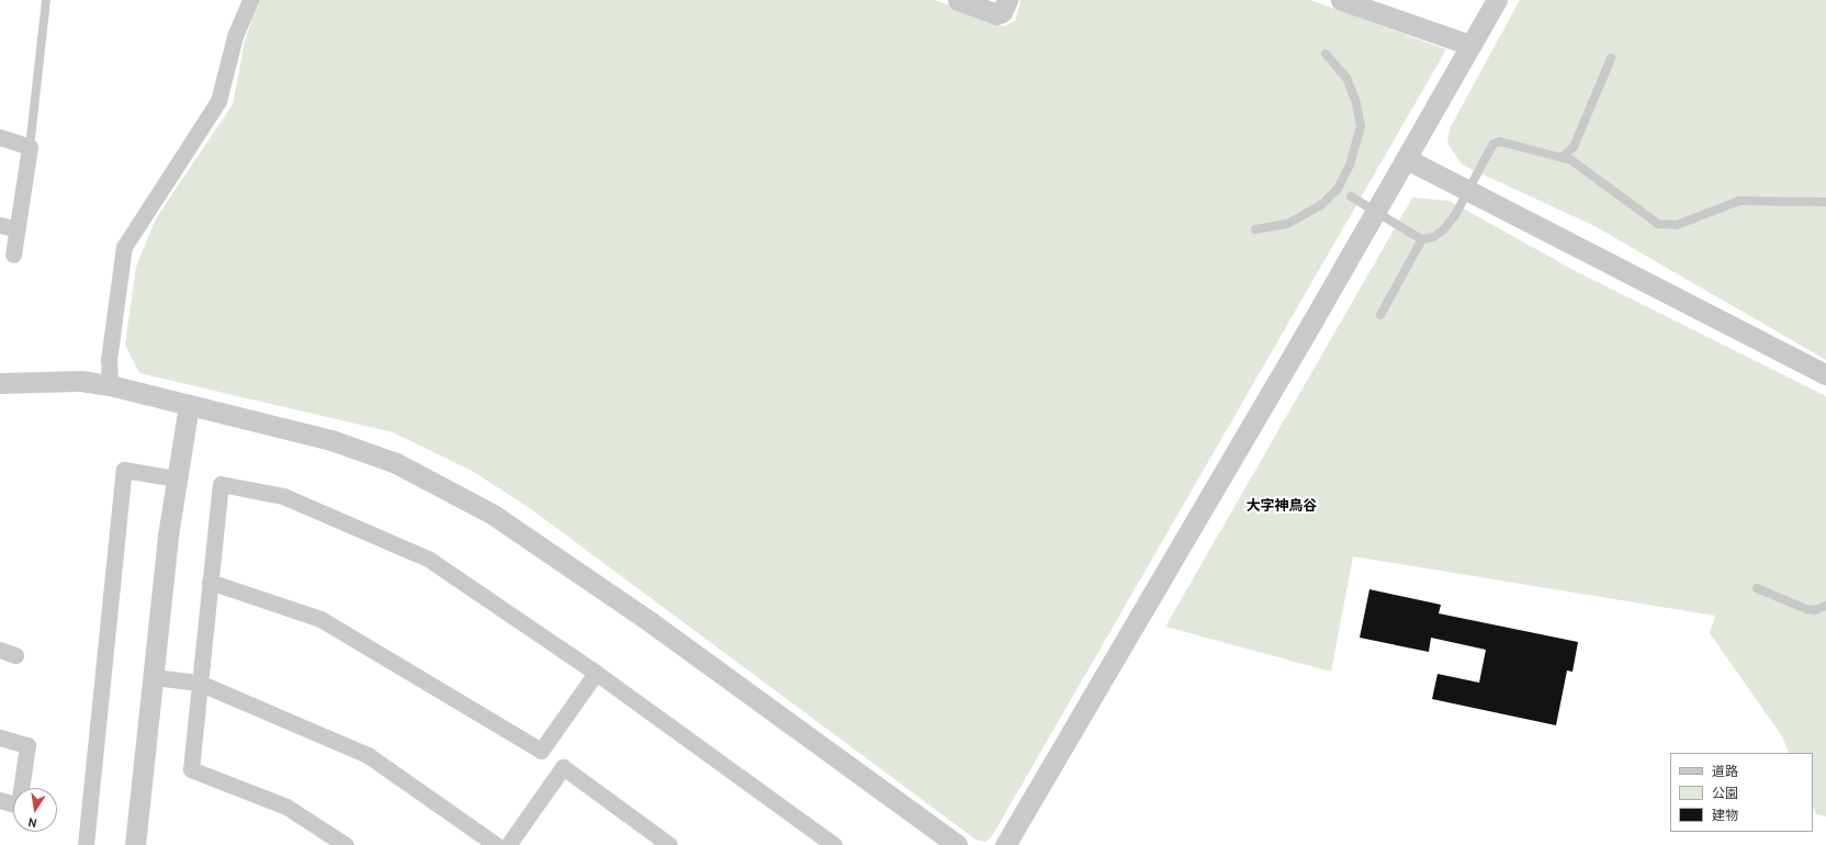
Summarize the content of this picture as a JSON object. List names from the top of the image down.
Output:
{
  "districts": ["大字神鳥谷"],
  "legend": ["道路", "公園", "建物"],
  "north": "bottom"
}
